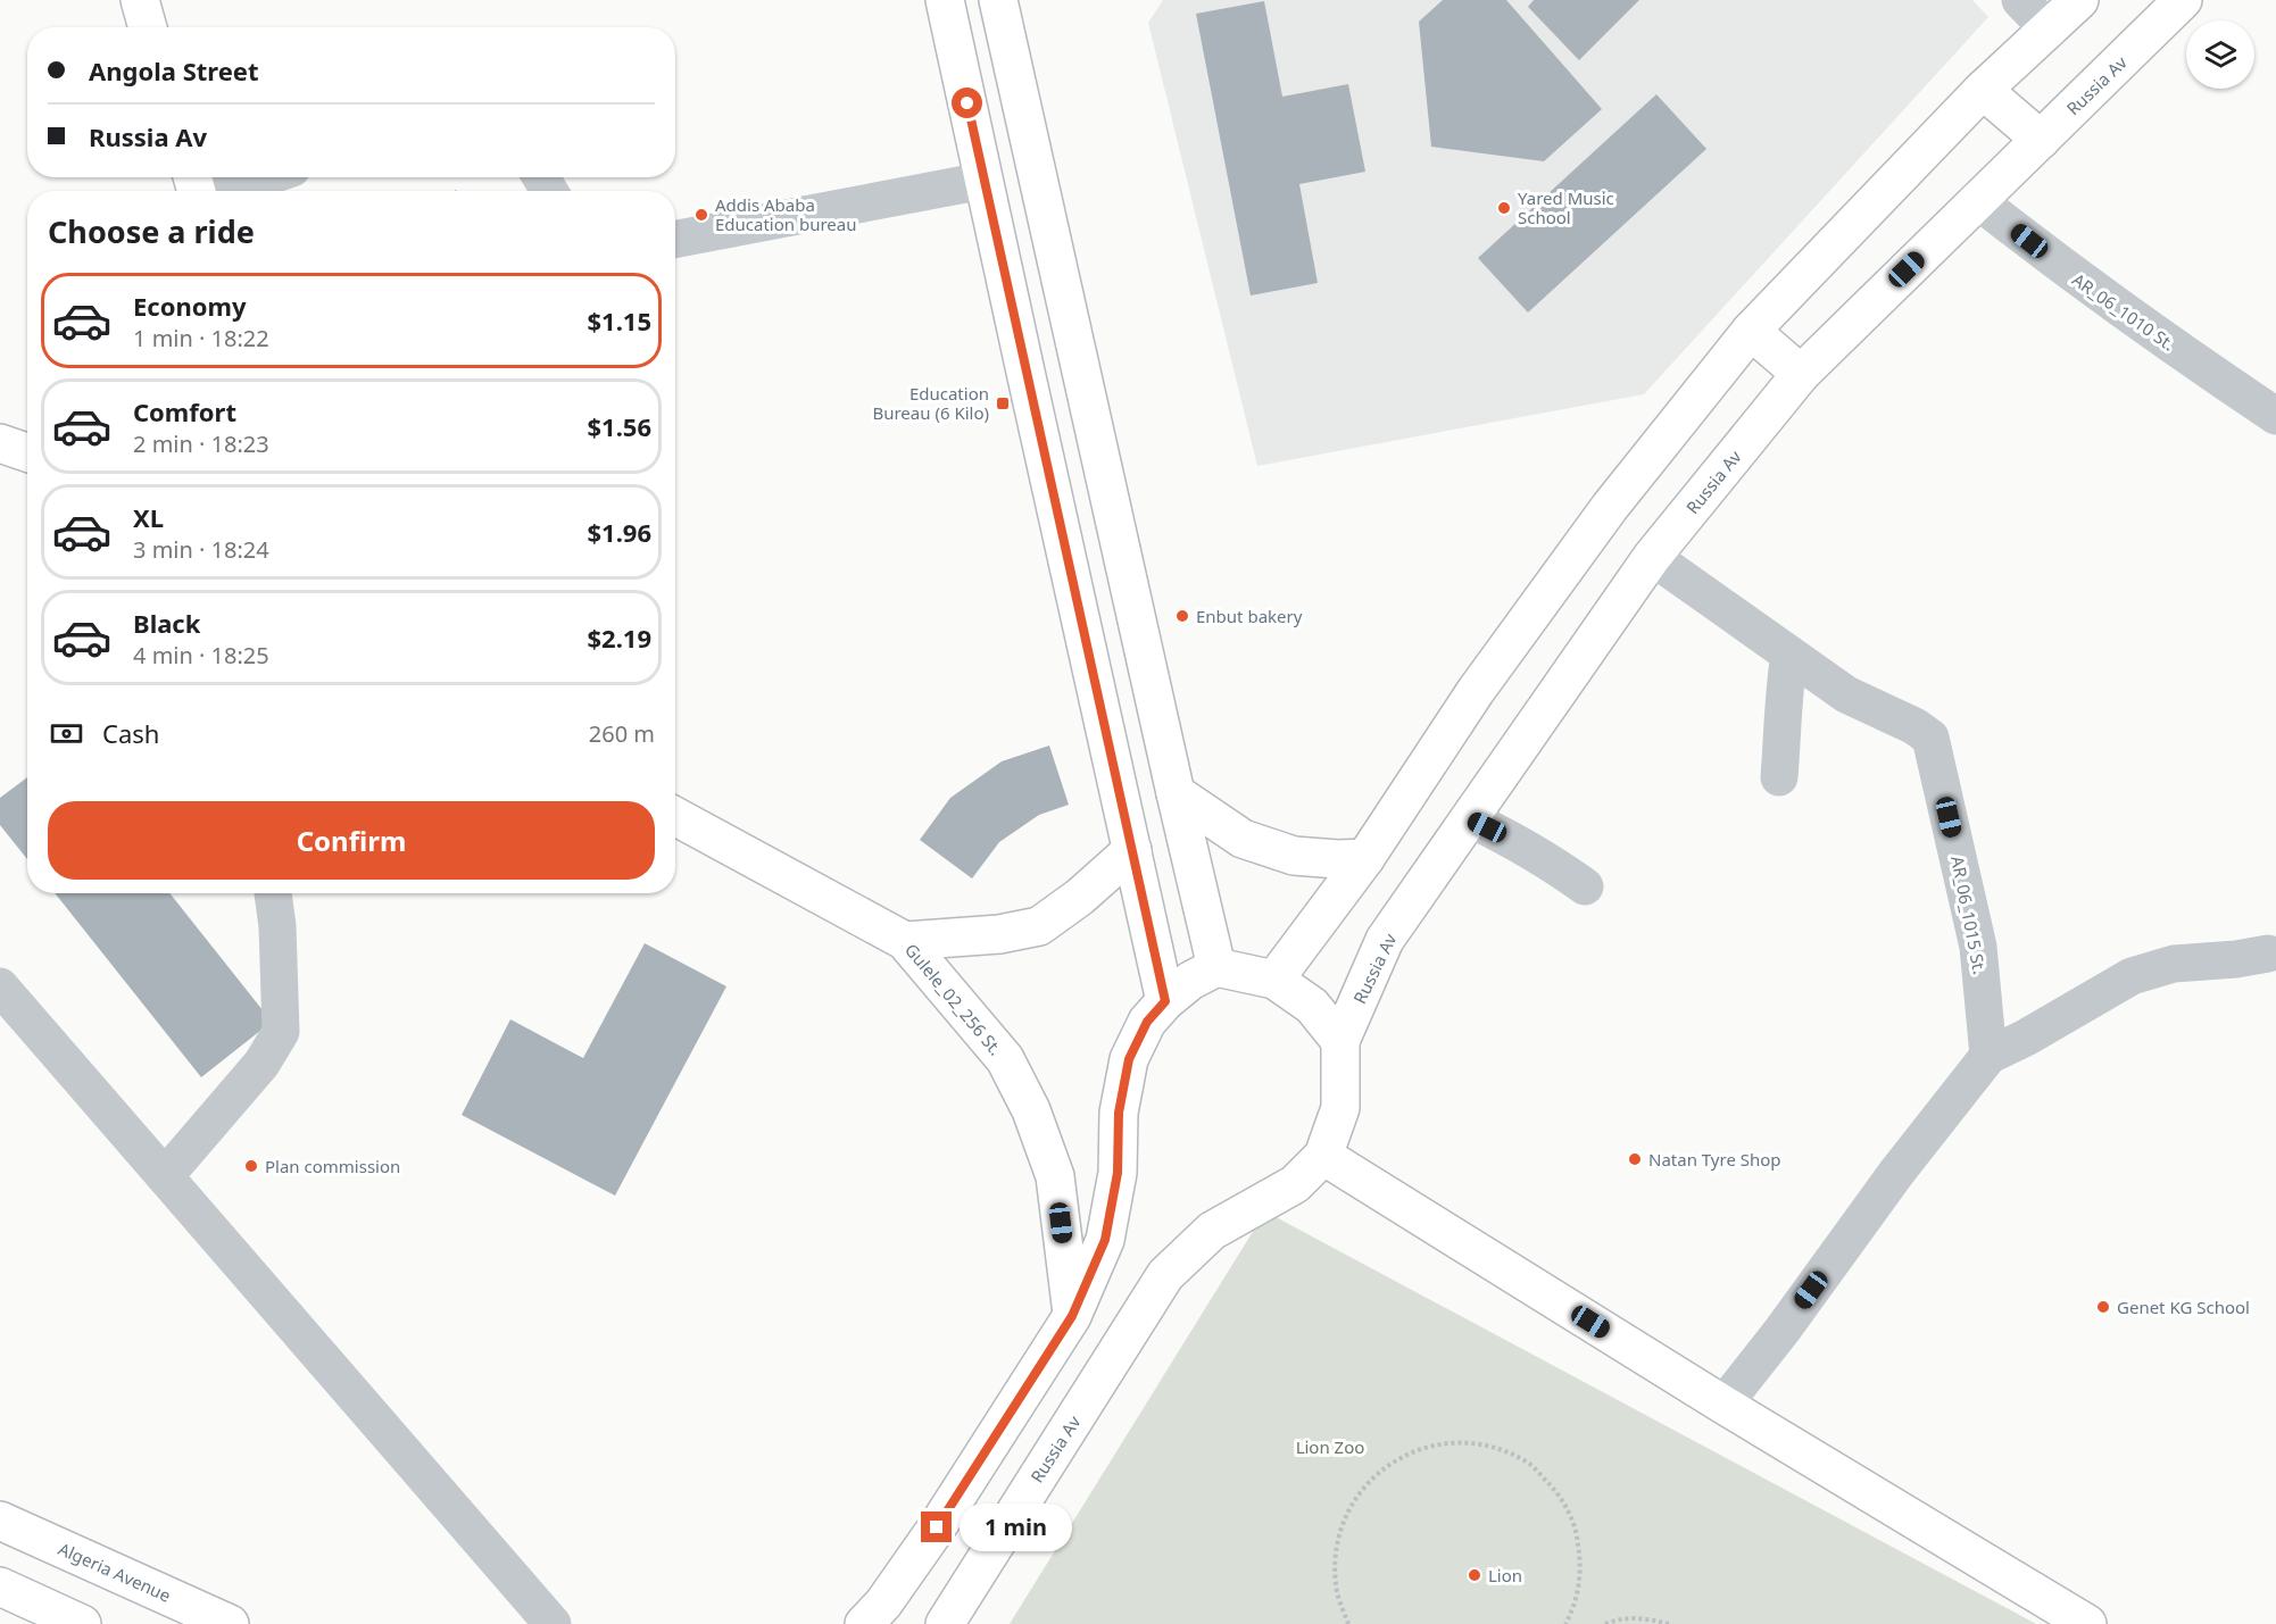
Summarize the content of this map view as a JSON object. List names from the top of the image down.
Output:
{
  "streets": {
    "main road": ["Russia Av", "Gulele_02_256 St.", "Algeria Avenue"],
    "street": ["AR_06_1010 St.", "AR_06_1015 St."]
  },
  "crossings": [
    ["Russia Av", "AR_06_1010 St."],
    ["Russia Av", "AR_06_1015 St."]
  ],
  "parks": ["Lion Zoo"],
  "places": {
    "other": [
      "Yared Music School",
      "Addis Ababa Education bureau",
      "Enbut bakery",
      "Natan Tyre Shop",
      "Plan commission",
      "Genet KG School",
      "Lion"
    ],
    "transit": ["Education Bureau (6 Kilo)"]
  },
  "page": {
    "banner": ["Angola Street", "Russia Av"],
    "heading": "Choose a ride",
    "list": [
      {
        "name": "Economy",
        "note": "1 min · 18:22",
        "value": "$1.15"
      },
      {
        "name": "Comfort",
        "note": "2 min · 18:23",
        "value": "$1.56"
      },
      {
        "name": "XL",
        "note": "3 min · 18:24",
        "value": "$1.96"
      },
      {
        "name": "Black",
        "note": "4 min · 18:25",
        "value": "$2.19"
      }
    ],
    "pay": ["Cash", "260 m"],
    "buttons": "Confirm",
    "bubble": "1 min"
  }
}
